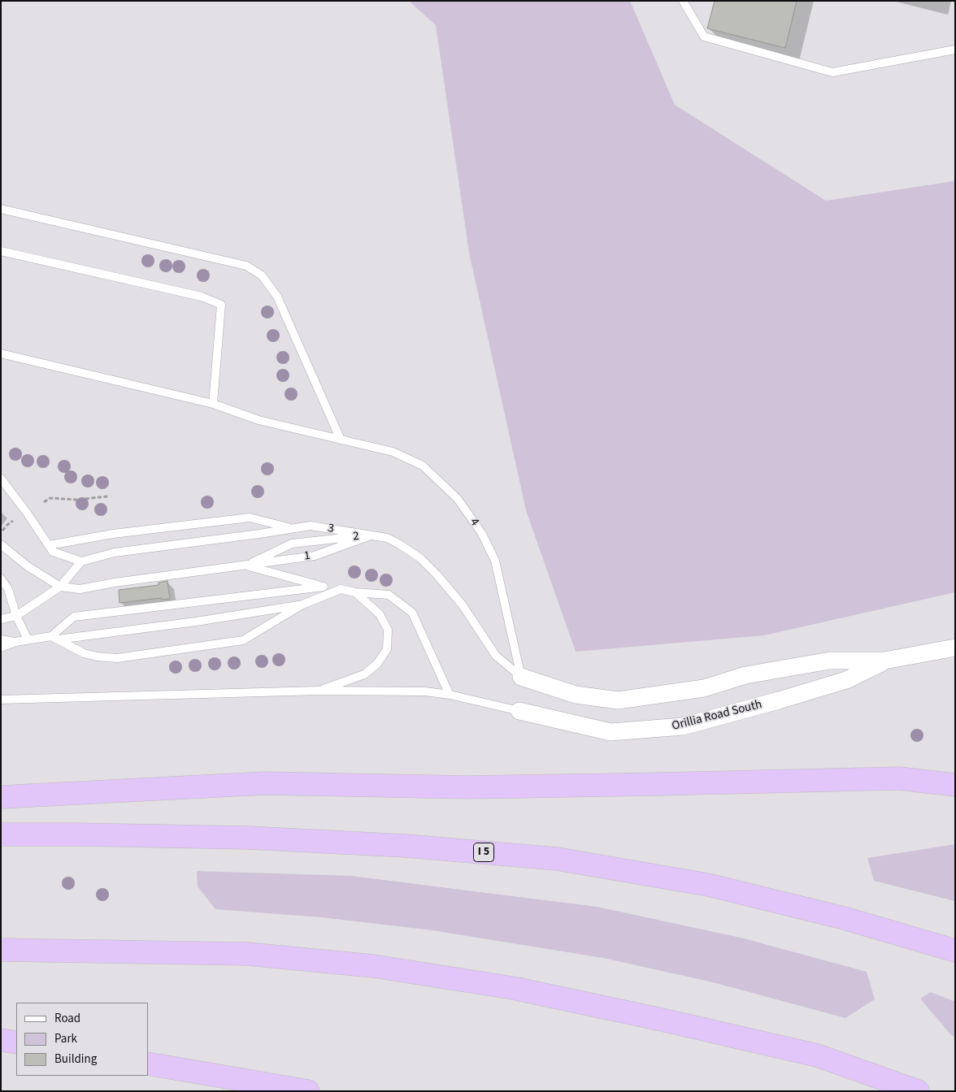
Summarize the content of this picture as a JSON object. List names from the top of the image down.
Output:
{
  "streets": {
    "highway": ["I 5"],
    "street": ["Orillia Road South"],
    "lane": [
      "4",
      "3",
      "2",
      "1"
    ]
  },
  "crossings": [
    ["4", "3"],
    ["4", "Orillia Road South"],
    ["3", "2"],
    ["3", "1"],
    ["3", "Orillia Road South"],
    ["2", "1"]
  ],
  "legend": ["Road", "Park", "Building"]
}
